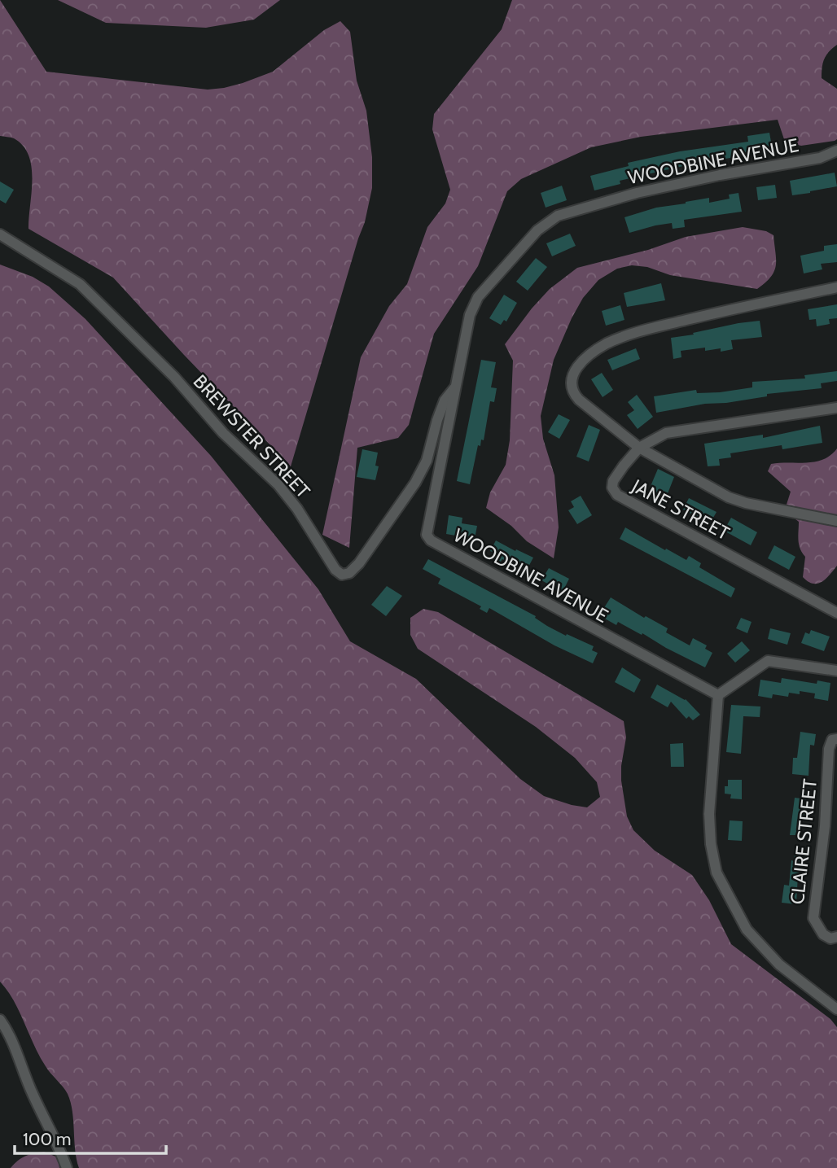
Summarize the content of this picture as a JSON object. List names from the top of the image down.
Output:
{
  "streets": {
    "street": [
      "WOODBINE AVENUE",
      "BREWSTER STREET",
      "JANE STREET",
      "CLAIRE STREET"
    ]
  },
  "crossings": [
    ["WOODBINE AVENUE", "BREWSTER STREET"]
  ],
  "scale_bar": "100 m"
}
